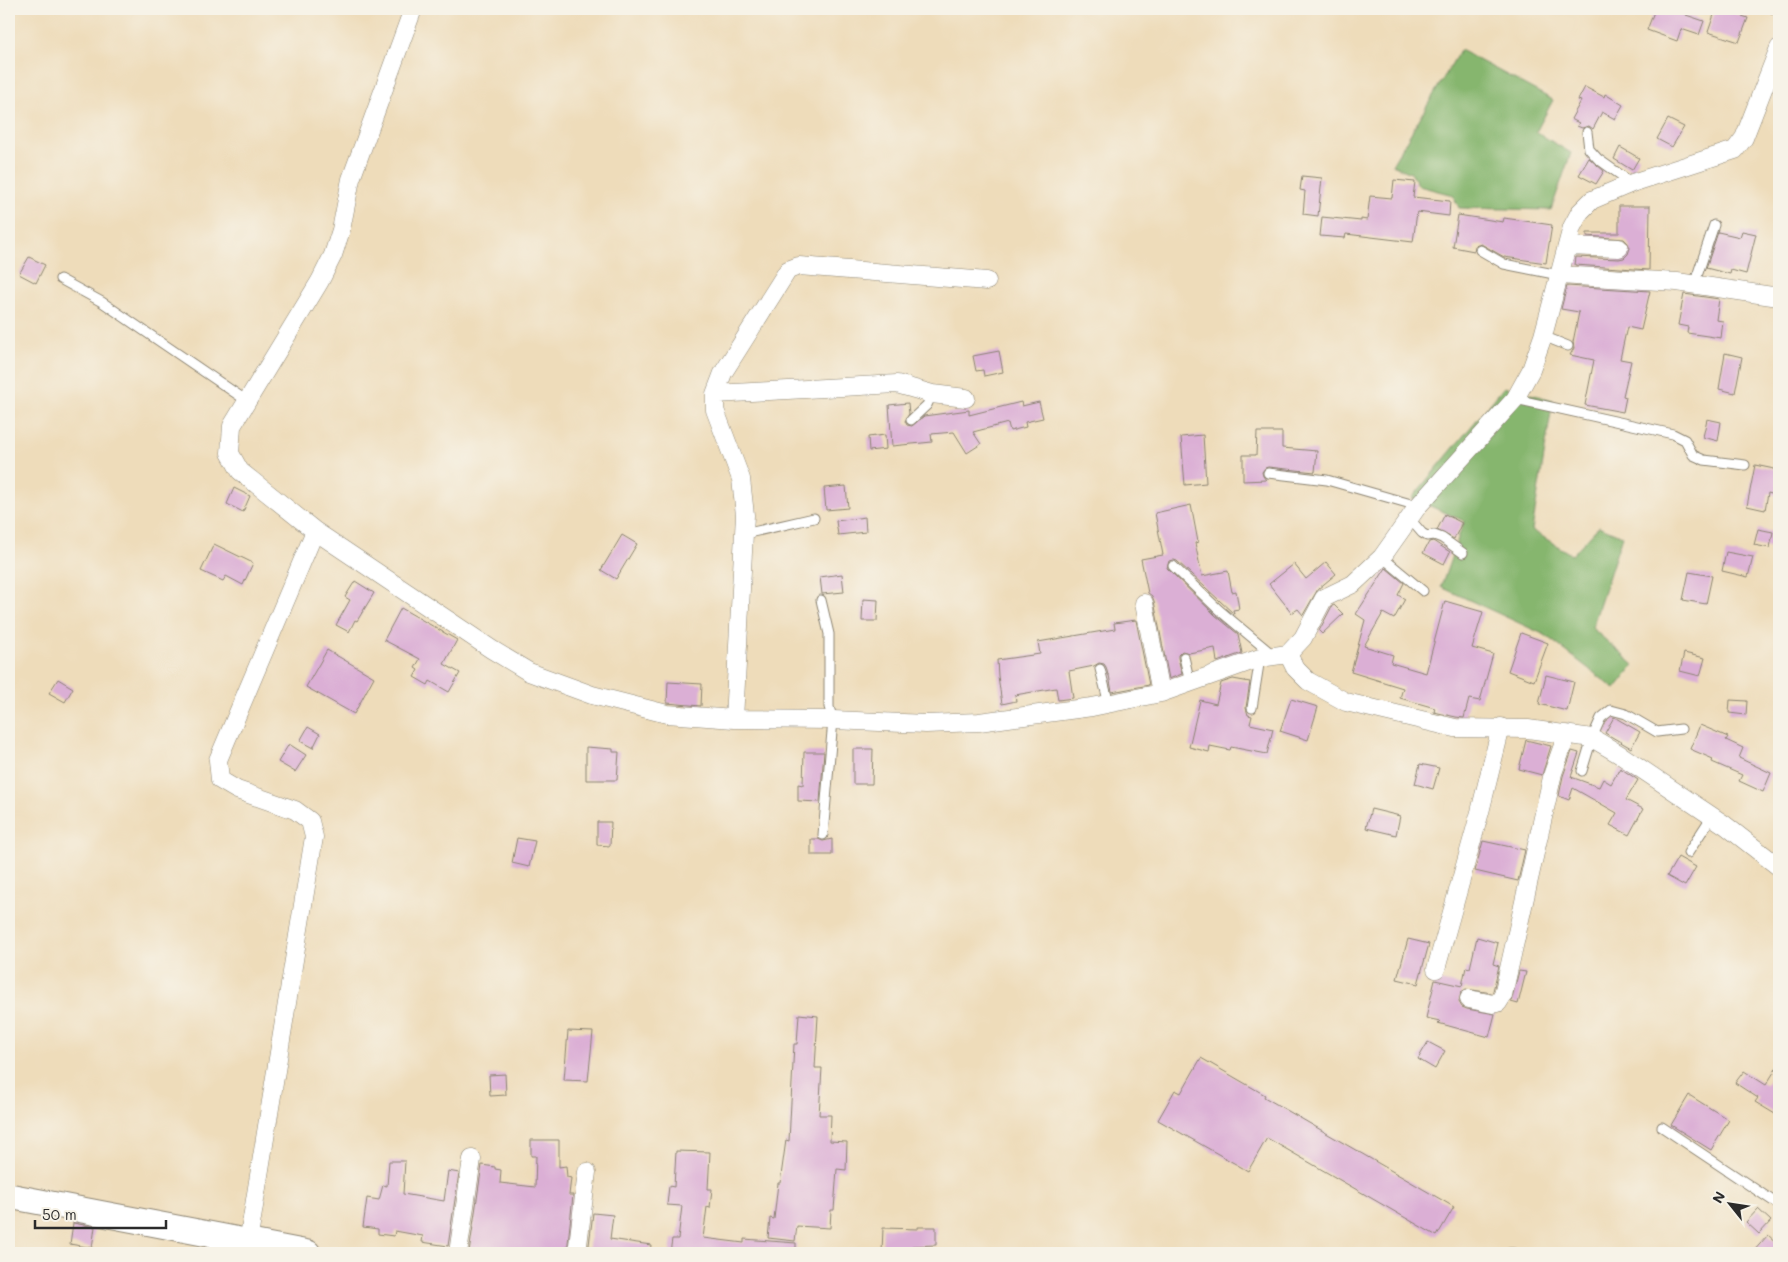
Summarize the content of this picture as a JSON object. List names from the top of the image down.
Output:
{
  "scale_bar": "50 m",
  "north": "top left"
}
